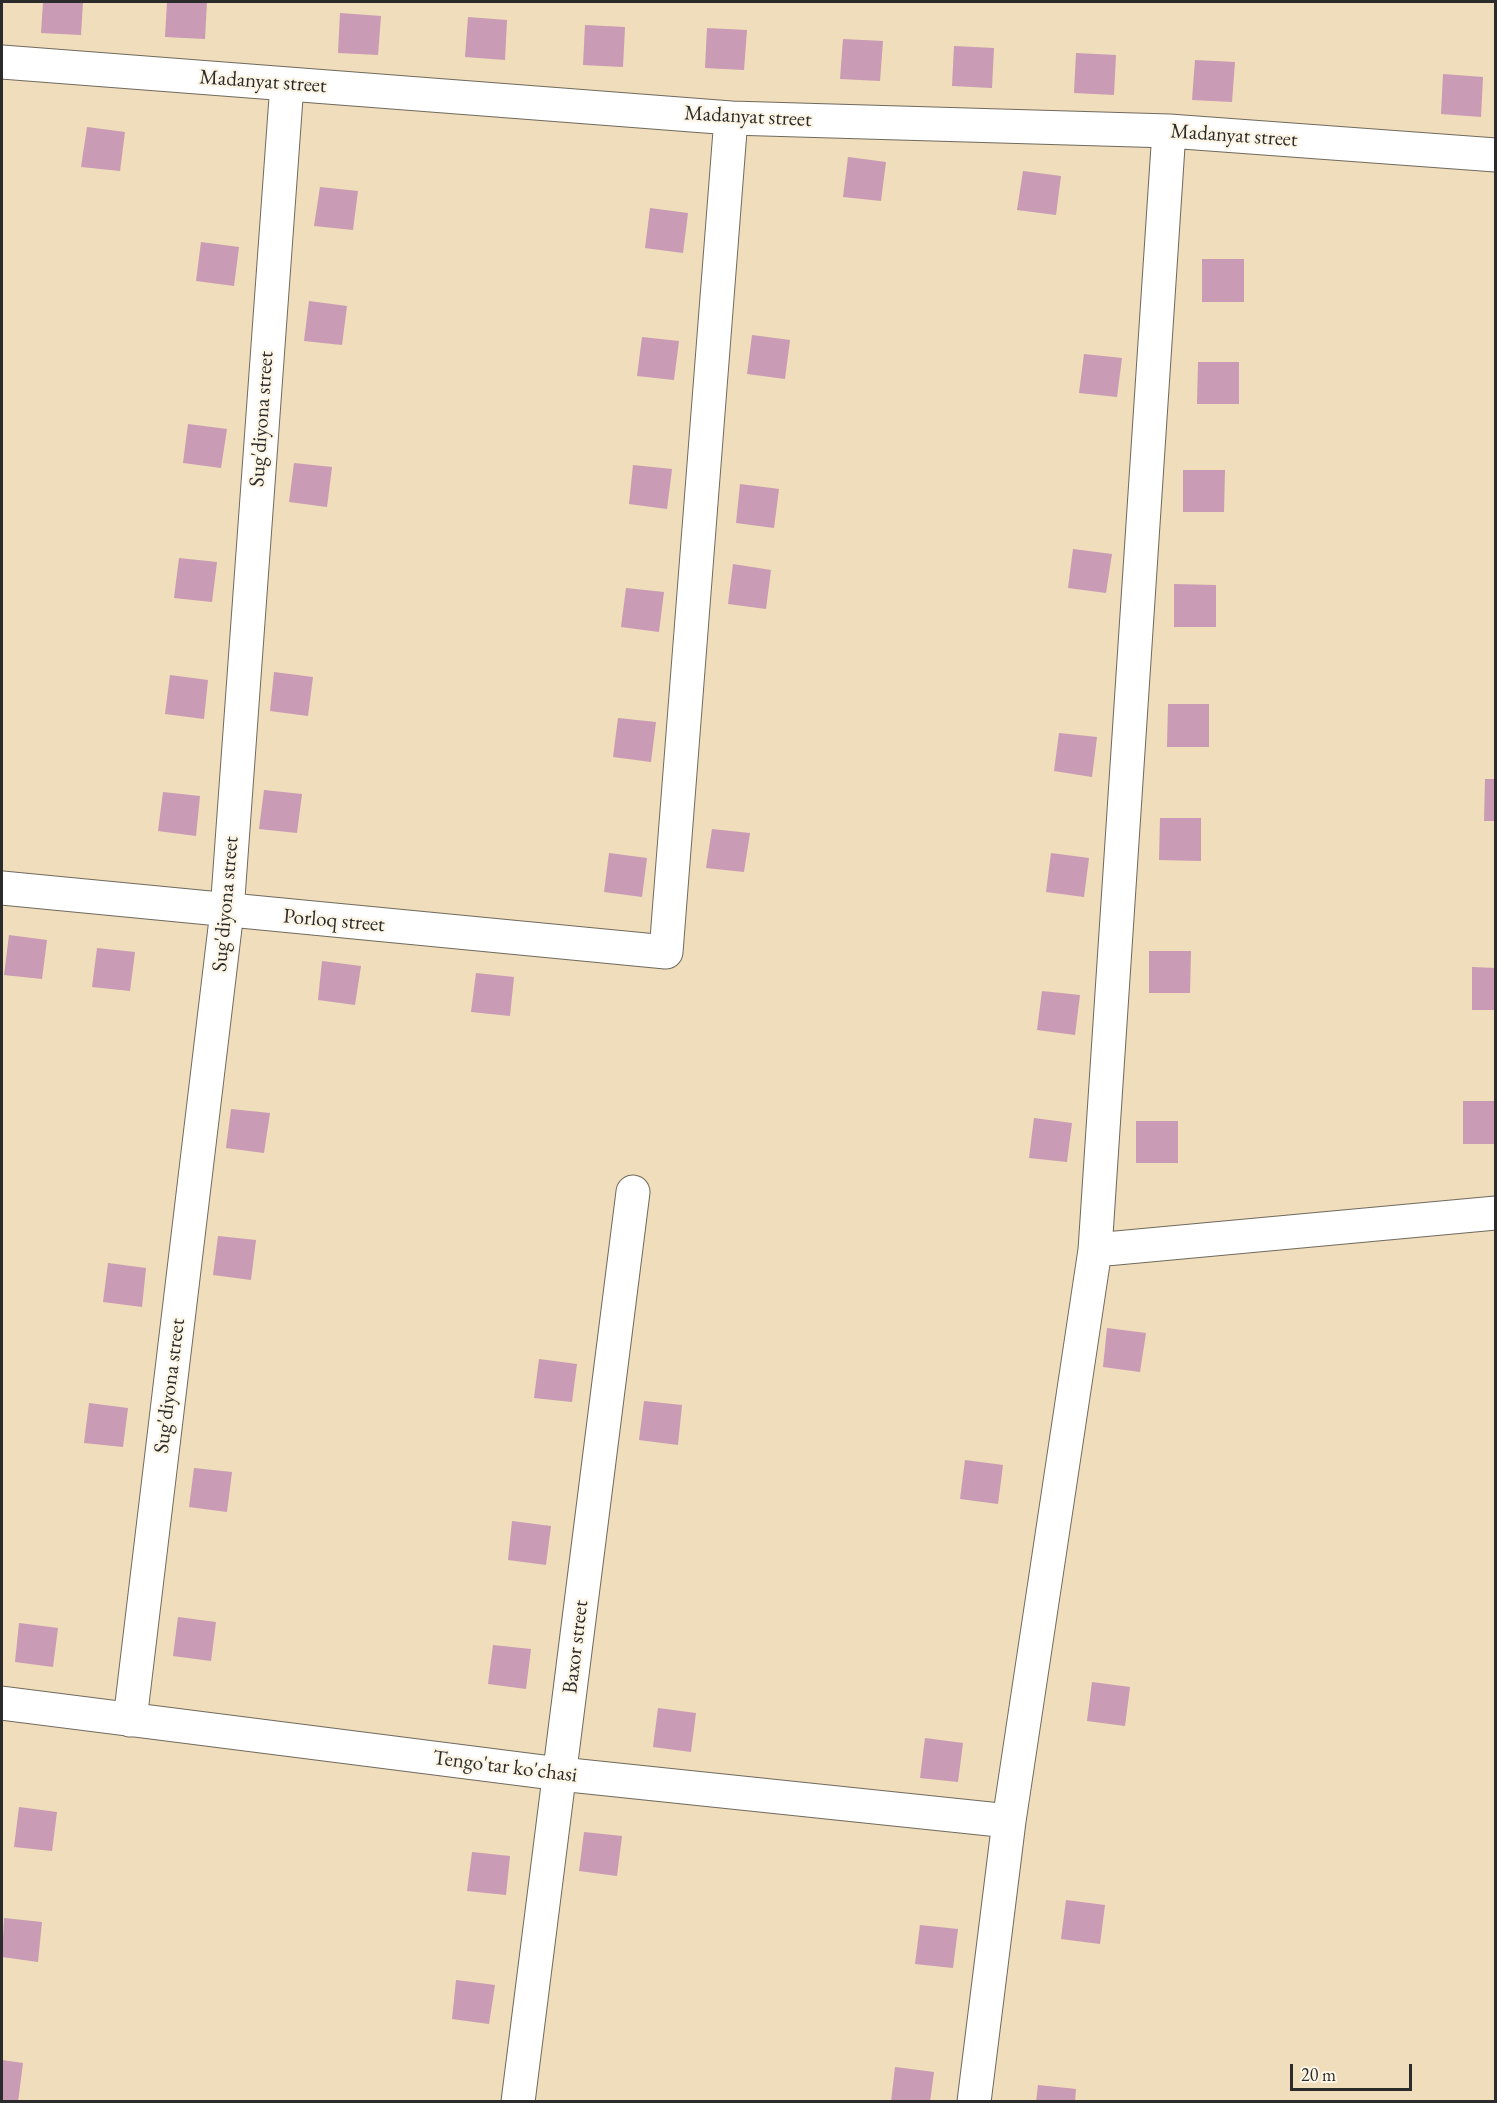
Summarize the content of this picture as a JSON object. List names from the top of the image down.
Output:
{
  "streets": {
    "street": [
      "Madanyat street",
      "Sug'diyona street",
      "Porloq street",
      "Baxor street",
      "Tengo'tar ko'chasi"
    ]
  },
  "crossings": [
    ["Madanyat street", "Sug'diyona street"],
    ["Madanyat street", "Porloq street"],
    ["Sug'diyona street", "Porloq street"],
    ["Sug'diyona street", "Tengo'tar ko'chasi"],
    ["Baxor street", "Tengo'tar ko'chasi"]
  ],
  "scale_bar": "20 m"
}
